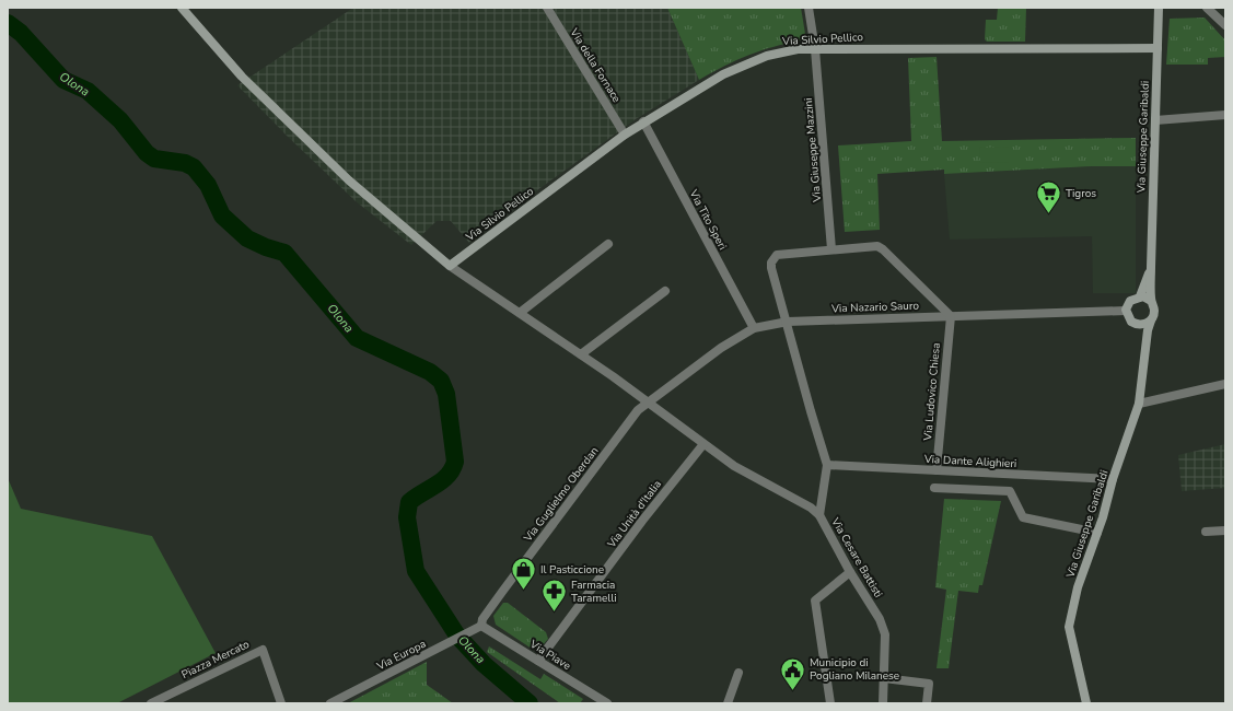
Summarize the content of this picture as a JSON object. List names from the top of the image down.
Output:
{
  "streets": {
    "street": [
      "Via Silvio Pellico",
      "Via della Fornace",
      "Via Giuseppe Garibaldi",
      "Via Giuseppe Mazzini",
      "Via Tito Speri",
      "Via Nazario Sauro",
      "Via Ludovico Chiesa",
      "Via Dante Alighieri",
      "Via Guglielmo Oberdan",
      "Via Unità d'Italia",
      "Via Cesare Battisti",
      "Via Europa",
      "Via Piave",
      "Piazza Mercato"
    ]
  },
  "crossings": [
    ["Via Silvio Pellico", "Via della Fornace"],
    ["Via Silvio Pellico", "Via Giuseppe Garibaldi"],
    ["Via Silvio Pellico", "Via Giuseppe Mazzini"],
    ["Via Silvio Pellico", "Via Tito Speri"],
    ["Via Giuseppe Garibaldi", "Via Nazario Sauro"],
    ["Via Giuseppe Garibaldi", "Via Dante Alighieri"],
    ["Via Tito Speri", "Via Nazario Sauro"],
    ["Via Nazario Sauro", "Via Ludovico Chiesa"],
    ["Via Nazario Sauro", "Via Guglielmo Oberdan"],
    ["Via Nazario Sauro", "Via Cesare Battisti"],
    ["Via Ludovico Chiesa", "Via Dante Alighieri"],
    ["Via Dante Alighieri", "Via Cesare Battisti"],
    ["Via Guglielmo Oberdan", "Via Europa"],
    ["Via Guglielmo Oberdan", "Via Piave"],
    ["Via Unità d'Italia", "Via Piave"],
    ["Via Europa", "Via Piave"]
  ],
  "water": ["Olona"],
  "places": {
    "supermarket": ["Tigros"],
    "shop": ["Il Pasticcione"],
    "pharmacy": ["Farmacia Taramelli"],
    "public building": ["Municipio di Pogliano Milanese"]
  }
}
